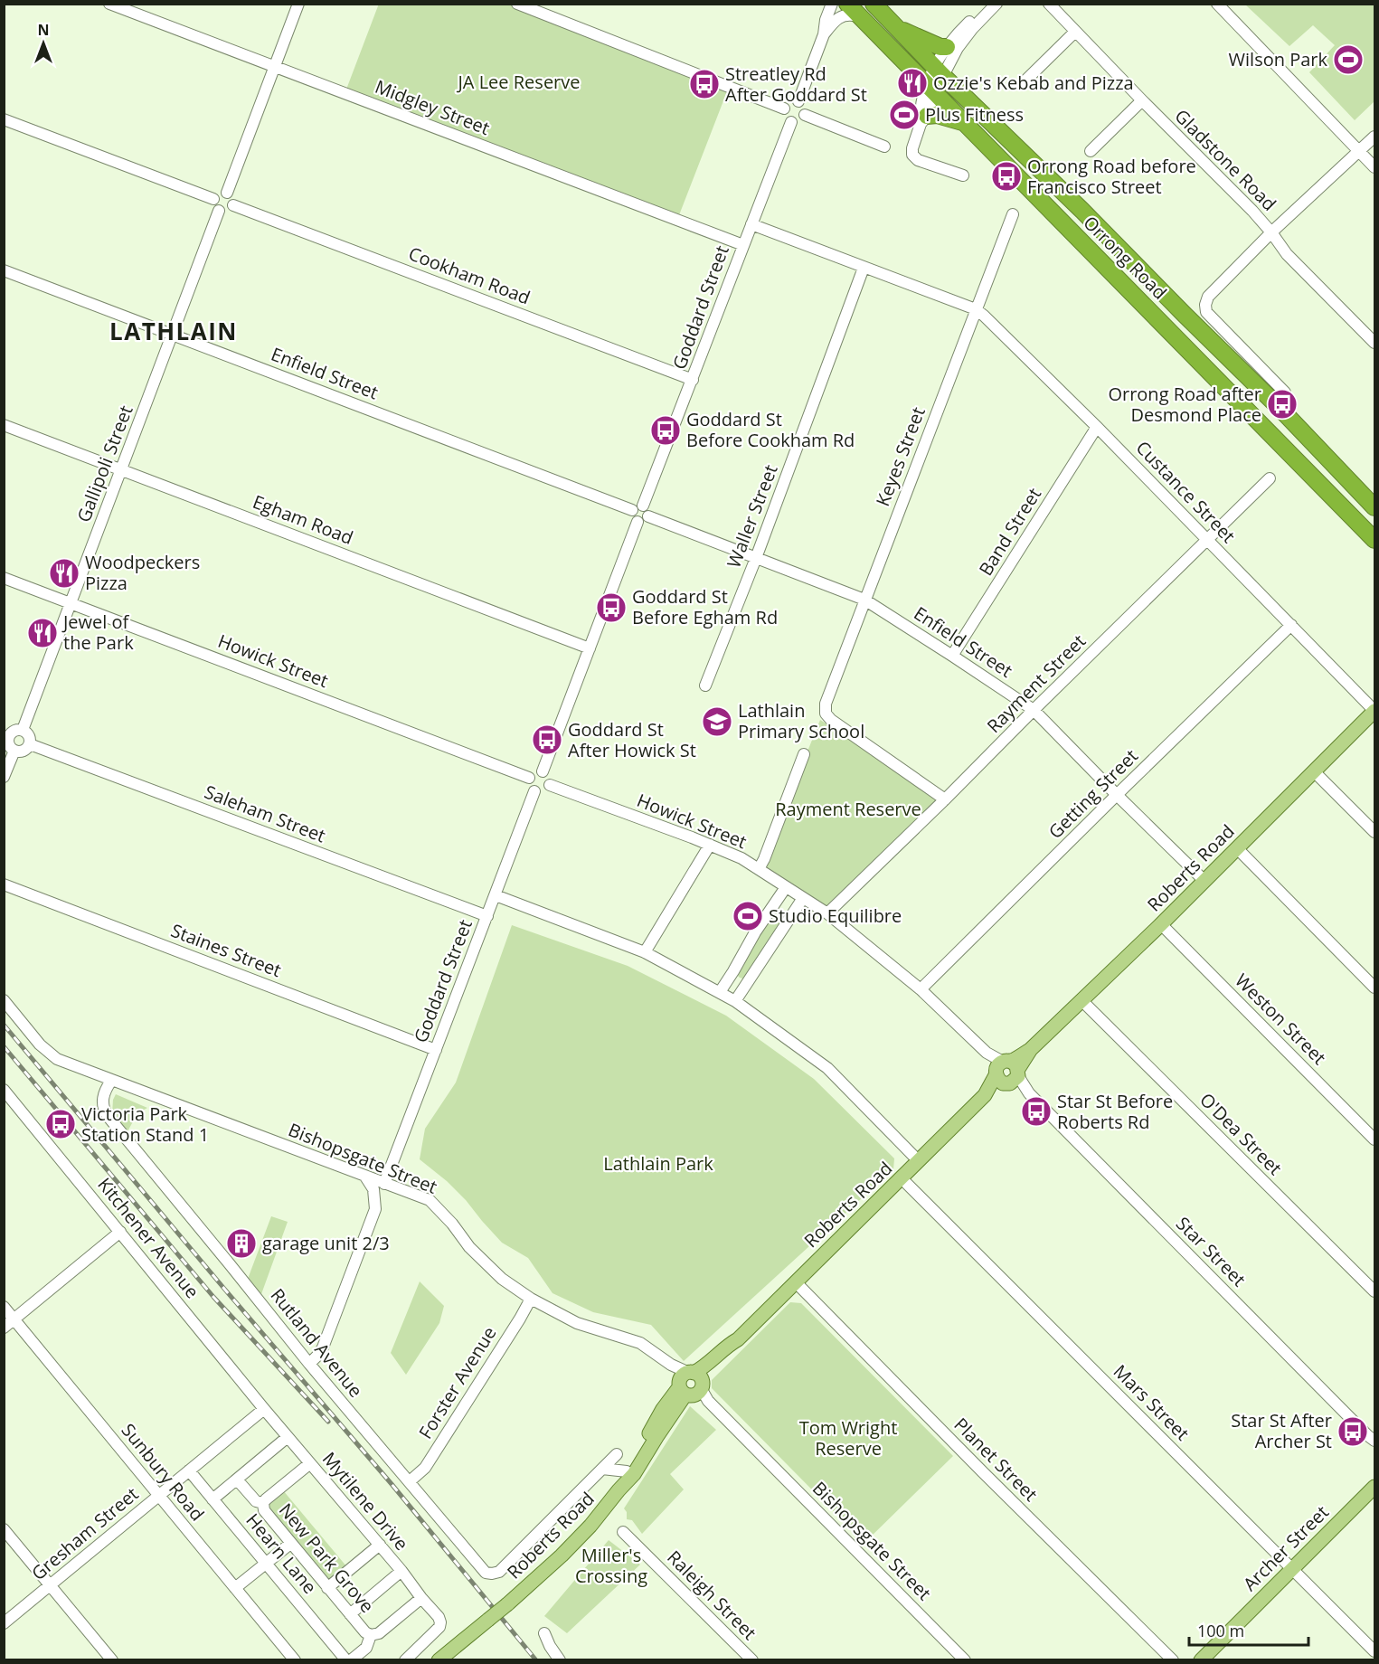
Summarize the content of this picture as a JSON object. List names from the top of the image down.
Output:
{
  "streets": {
    "highway": ["Orrong Road"],
    "main road": ["Roberts Road", "Archer Street"],
    "street": [
      "Midgley Street",
      "Gladstone Road",
      "Cookham Road",
      "Goddard Street",
      "Enfield Street",
      "Keyes Street",
      "Gallipoli Street",
      "Custance Street",
      "Waller Street",
      "Egham Road",
      "Band Street",
      "Howick Street",
      "Rayment Street",
      "Getting Street",
      "Saleham Street",
      "Staines Street",
      "Weston Street",
      "O'Dea Street",
      "Bishopsgate Street",
      "Kitchener Avenue",
      "Star Street",
      "Rutland Avenue",
      "Forster Avenue",
      "Mars Street",
      "Planet Street",
      "Sunbury Road",
      "Mytilene Drive",
      "Gresham Street",
      "Hearn Lane",
      "New Park Grove",
      "Raleigh Street"
    ]
  },
  "crossings": [
    ["Midgley Street", "Goddard Street"],
    ["Cookham Road", "Goddard Street"],
    ["Cookham Road", "Gallipoli Street"],
    ["Goddard Street", "Enfield Street"],
    ["Goddard Street", "Custance Street"],
    ["Goddard Street", "Howick Street"],
    ["Goddard Street", "Saleham Street"],
    ["Goddard Street", "Staines Street"],
    ["Goddard Street", "Bishopsgate Street"],
    ["Enfield Street", "Keyes Street"],
    ["Enfield Street", "Gallipoli Street"],
    ["Enfield Street", "Waller Street"],
    ["Enfield Street", "Band Street"],
    ["Enfield Street", "Rayment Street"],
    ["Enfield Street", "Getting Street"],
    ["Enfield Street", "Roberts Road"],
    ["Keyes Street", "Custance Street"],
    ["Keyes Street", "Rayment Street"],
    ["Gallipoli Street", "Egham Road"],
    ["Gallipoli Street", "Howick Street"],
    ["Gallipoli Street", "Saleham Street"],
    ["Custance Street", "Waller Street"],
    ["Custance Street", "Band Street"],
    ["Custance Street", "Rayment Street"],
    ["Custance Street", "Getting Street"],
    ["Custance Street", "Roberts Road"],
    ["Howick Street", "Rayment Street"],
    ["Howick Street", "Getting Street"],
    ["Howick Street", "Roberts Road"],
    ["Howick Street", "Star Street"],
    ["Roberts Road", "Weston Street"],
    ["Roberts Road", "O'Dea Street"],
    ["Roberts Road", "Bishopsgate Street"],
    ["Roberts Road", "Star Street"],
    ["Roberts Road", "Rutland Avenue"],
    ["Roberts Road", "Mars Street"],
    ["Roberts Road", "Planet Street"],
    ["Bishopsgate Street", "Rutland Avenue"],
    ["Bishopsgate Street", "Forster Avenue"],
    ["Kitchener Avenue", "Mytilene Drive"],
    ["Kitchener Avenue", "Gresham Street"],
    ["Rutland Avenue", "Forster Avenue"],
    ["Mars Street", "Archer Street"],
    ["Sunbury Road", "Gresham Street"],
    ["Mytilene Drive", "Gresham Street"],
    ["Gresham Street", "Hearn Lane"]
  ],
  "districts": ["LATHLAIN"],
  "parks": [
    "JA Lee Reserve",
    "Rayment Reserve",
    "Lathlain Park",
    "Tom Wright Reserve",
    "Miller's Crossing"
  ],
  "places": {
    "sports": ["Wilson Park", "Plus Fitness", "Studio Equilibre"],
    "restaurant": ["Ozzie's Kebab and Pizza", "Woodpeckers Pizza", "Jewel of the Park"],
    "bus stop": [
      "Streatley Rd After Goddard St",
      "Orrong Road before Francisco Street",
      "Orrong Road after Desmond Place",
      "Goddard St Before Cookham Rd",
      "Goddard St Before Egham Rd",
      "Goddard St After Howick St",
      "Star St Before Roberts Rd",
      "Victoria Park Station Stand 1",
      "Star St After Archer St"
    ],
    "school or university": ["Lathlain Primary School"],
    "building": ["garage unit 2/3"]
  },
  "scale_bar": "100 m",
  "north": "top"
}
